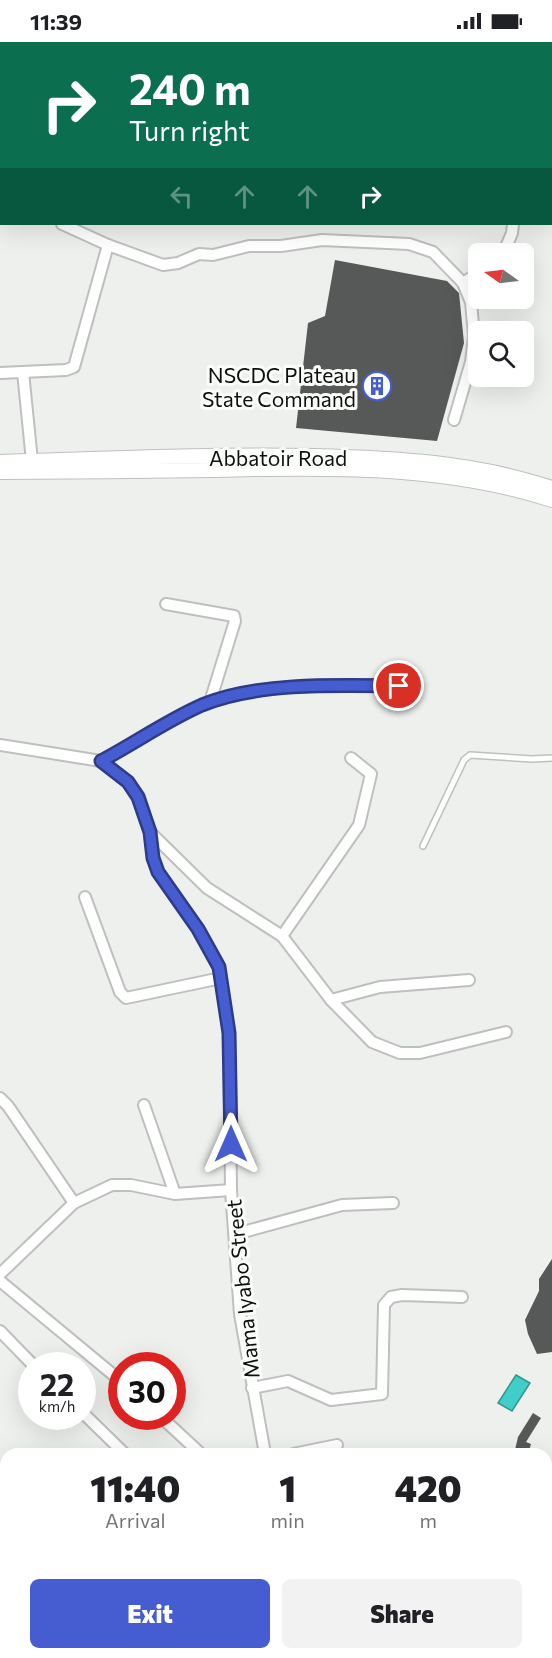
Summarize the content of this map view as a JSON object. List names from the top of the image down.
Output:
{
  "streets": {
    "street": ["Abbatoir Road", "Mama Iyabo Street"]
  },
  "places": {
    "building": ["NSCDC Plateau State Command"]
  },
  "north": "left",
  "page": {
    "status": "11:39",
    "turn": ["240 m", "Turn right"],
    "speed": "22 km/h",
    "limit": "30",
    "eta": [
      "11:40",
      "Arrival",
      "1",
      "min",
      "420",
      "m"
    ],
    "buttons": ["Exit", "Share"]
  }
}
